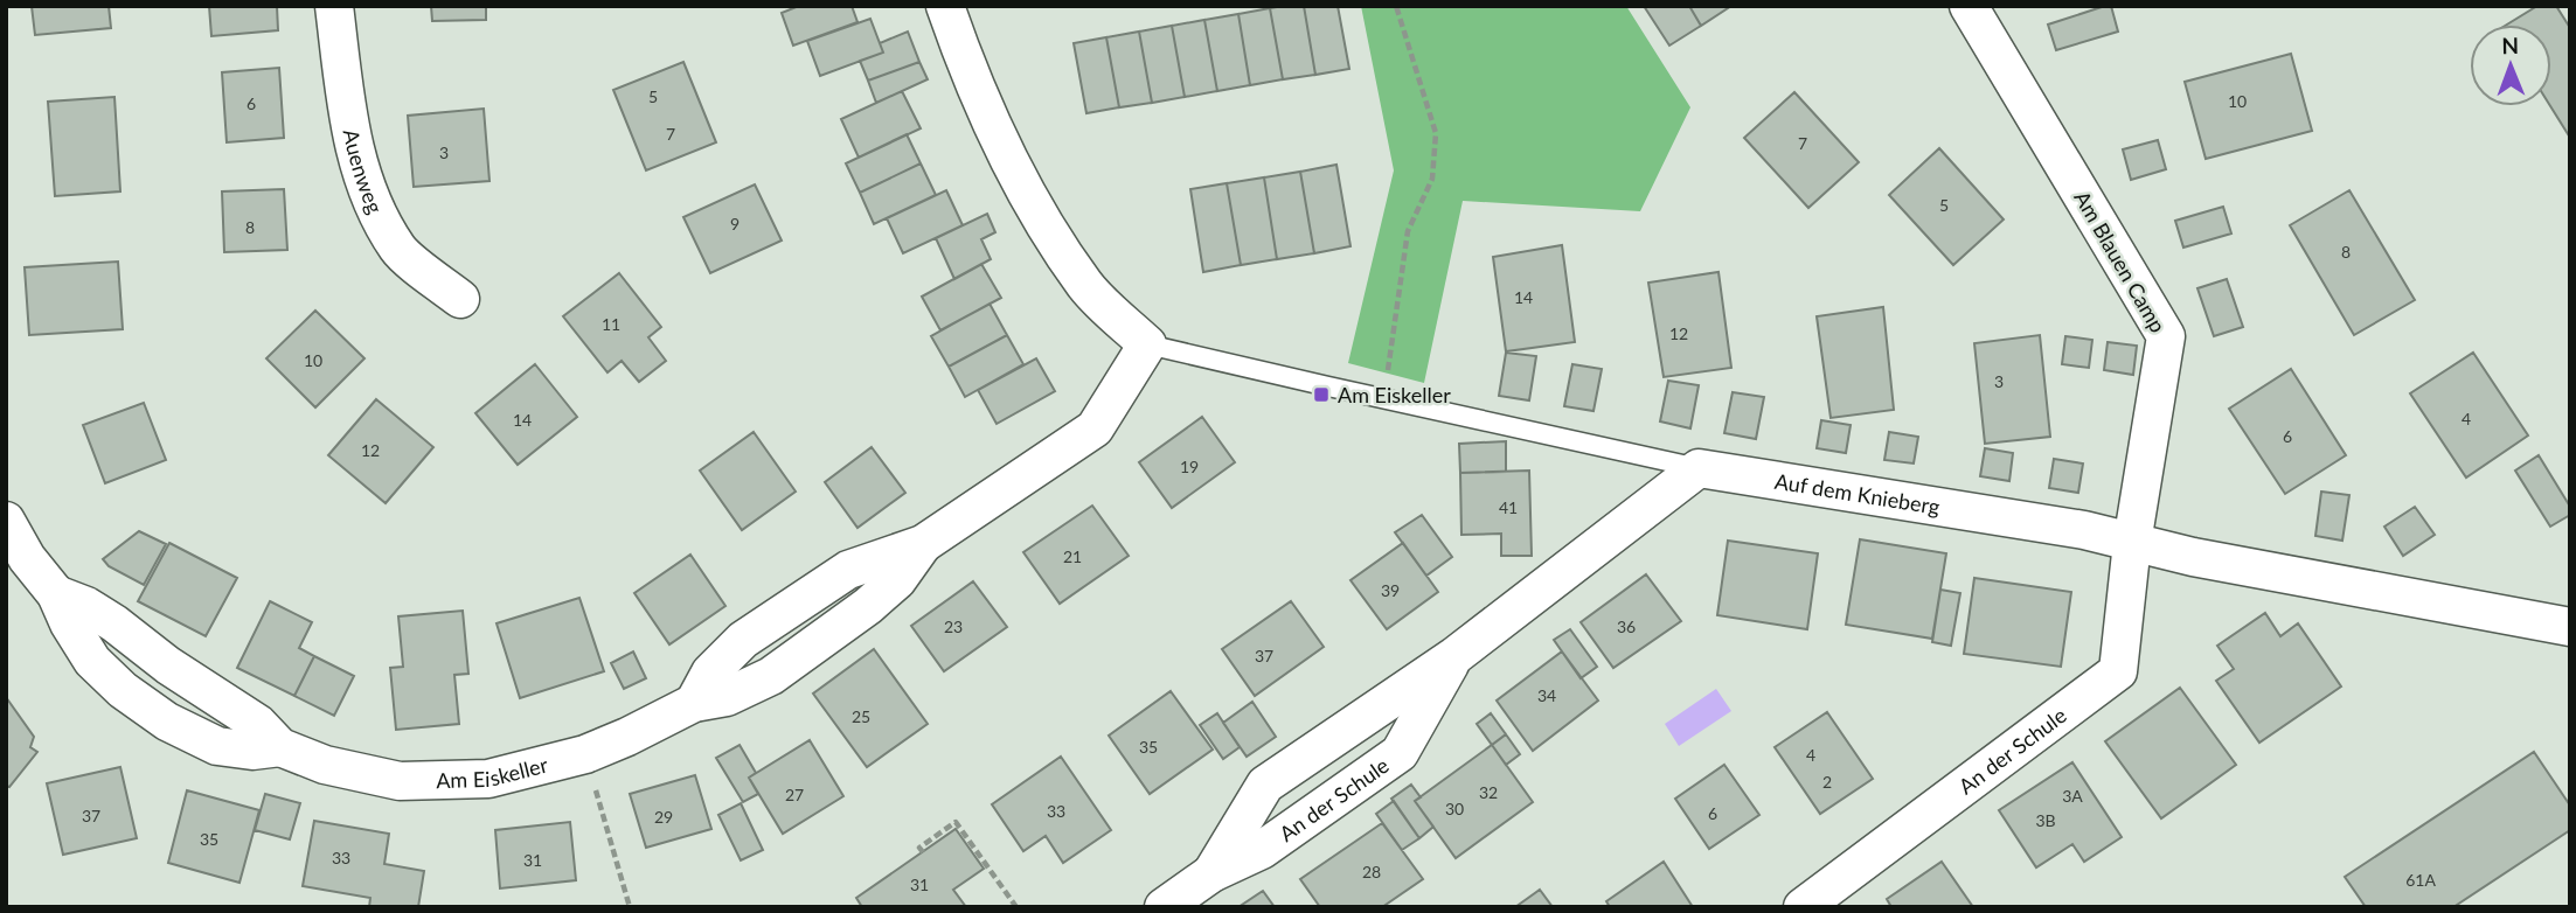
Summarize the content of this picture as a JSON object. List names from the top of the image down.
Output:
{
  "streets": {
    "street": [
      "Auenweg",
      "Am Blauen Camp",
      "Auf dem Knieberg",
      "An der Schule",
      "Am Eiskeller"
    ]
  },
  "crossings": [
    ["Am Blauen Camp", "Auf dem Knieberg"],
    ["Am Blauen Camp", "An der Schule"],
    ["Auf dem Knieberg", "An der Schule"],
    ["Auf dem Knieberg", "Am Eiskeller"]
  ],
  "places": {
    "transit": ["Am Eiskeller"]
  },
  "house_numbers": [
    "5",
    "10",
    "6",
    "7",
    "7",
    "3",
    "5",
    "9",
    "8",
    "8",
    "14",
    "11",
    "12",
    "10",
    "3",
    "4",
    "14",
    "6",
    "12",
    "19",
    "41",
    "21",
    "39",
    "23",
    "36",
    "37",
    "34",
    "25",
    "35",
    "4",
    "2",
    "32",
    "27",
    "3A",
    "30",
    "33",
    "6",
    "37",
    "29",
    "3B",
    "35",
    "33",
    "31",
    "28",
    "61A",
    "31"
  ],
  "north": "top"
}
